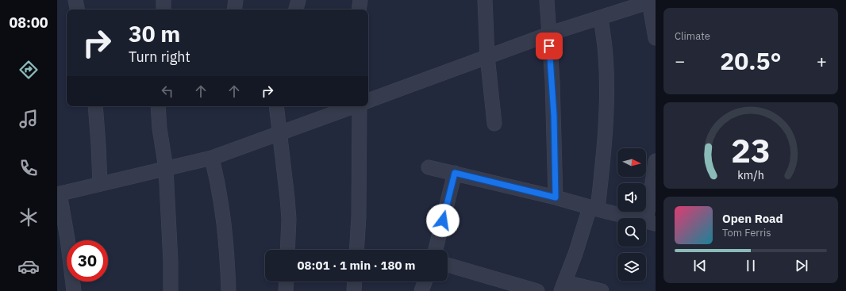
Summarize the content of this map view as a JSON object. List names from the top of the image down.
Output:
{
  "north": "right",
  "page": {
    "tabs": "08:00",
    "tile": "Climate",
    "turn": ["30 m", "Turn right"],
    "heat": ["−", "20.5°", "+"],
    "song": ["Open Road", "Tom Ferris"],
    "limit": "30",
    "trip": "08:01 · 1 min · 180 m",
    "gauge": ["23", "km/h"]
  }
}
